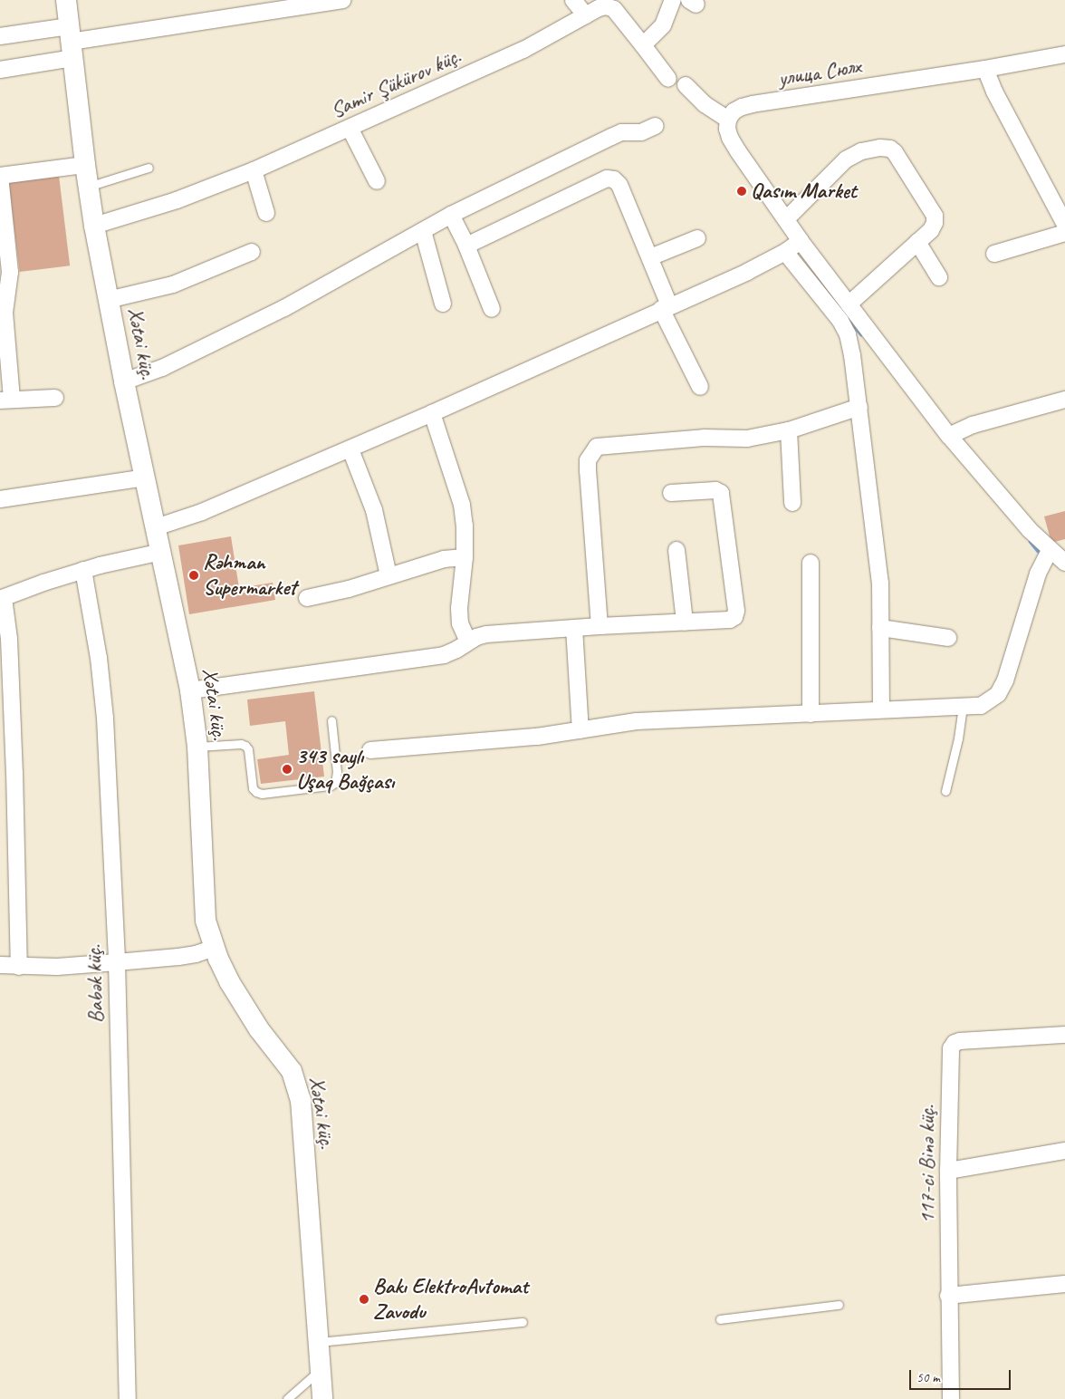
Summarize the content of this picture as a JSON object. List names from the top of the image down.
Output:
{
  "streets": {
    "street": [
      "улица Сюлх",
      "Samir Şükürov küç.",
      "Xətai küç.",
      "Babək küç.",
      "117-ci Binə küç."
    ]
  },
  "crossings": [
    ["Samir Şükürov küç.", "Xətai küç."]
  ],
  "places": [
    "Qasım Market",
    "Rəhman Supermarket",
    "343 saylı Uşaq Bağçası",
    "Bakı ElektroAvtomat Zavodu"
  ],
  "scale_bar": "50 m"
}
